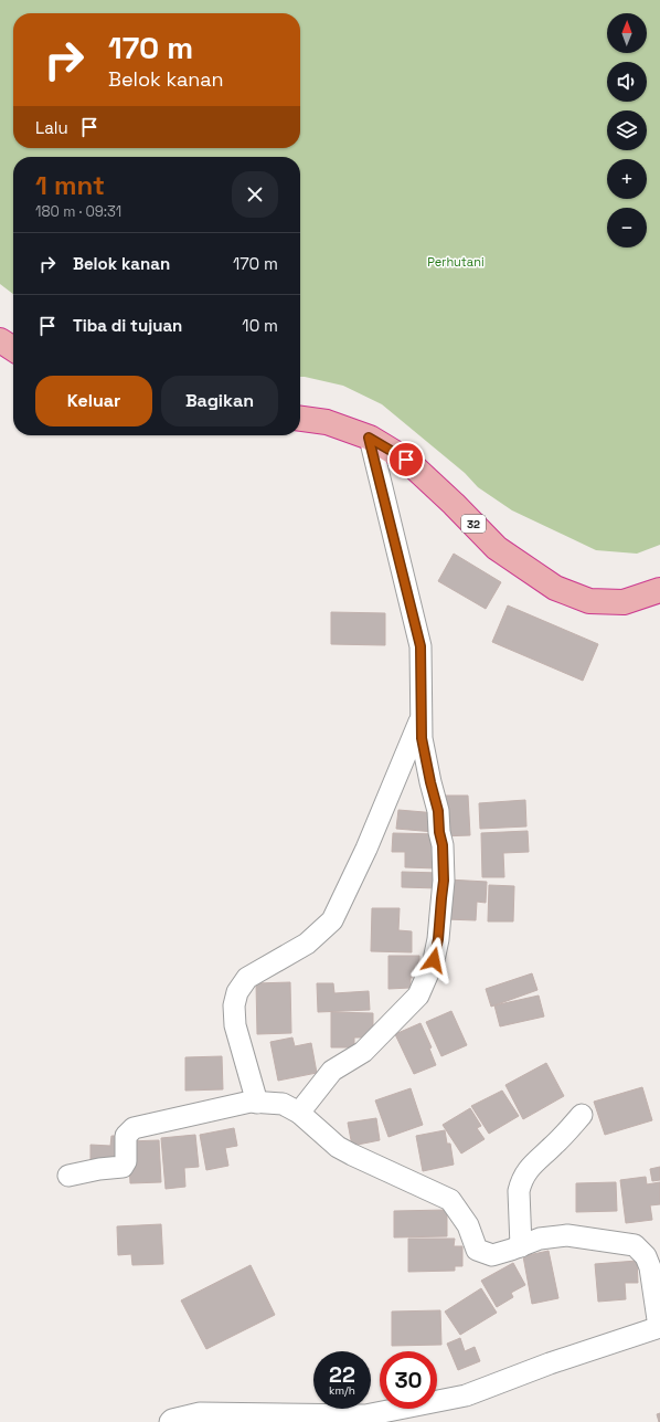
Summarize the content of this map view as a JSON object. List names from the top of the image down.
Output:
{
  "streets": {
    "highway": ["32"]
  },
  "parks": ["Perhutani"],
  "north": "top",
  "page": {
    "map_buttons": ["+", "−"],
    "turn": ["170 m", "Belok kanan"],
    "then": "Lalu",
    "heading": ["1 mnt", "180 m · 09:31"],
    "list": [
      {
        "name": "Belok kanan",
        "value": "170 m"
      },
      {
        "name": "Tiba di tujuan",
        "value": "10 m"
      }
    ],
    "buttons": ["Keluar", "Bagikan"],
    "speed": "22 km/h",
    "limit": "30"
  }
}
